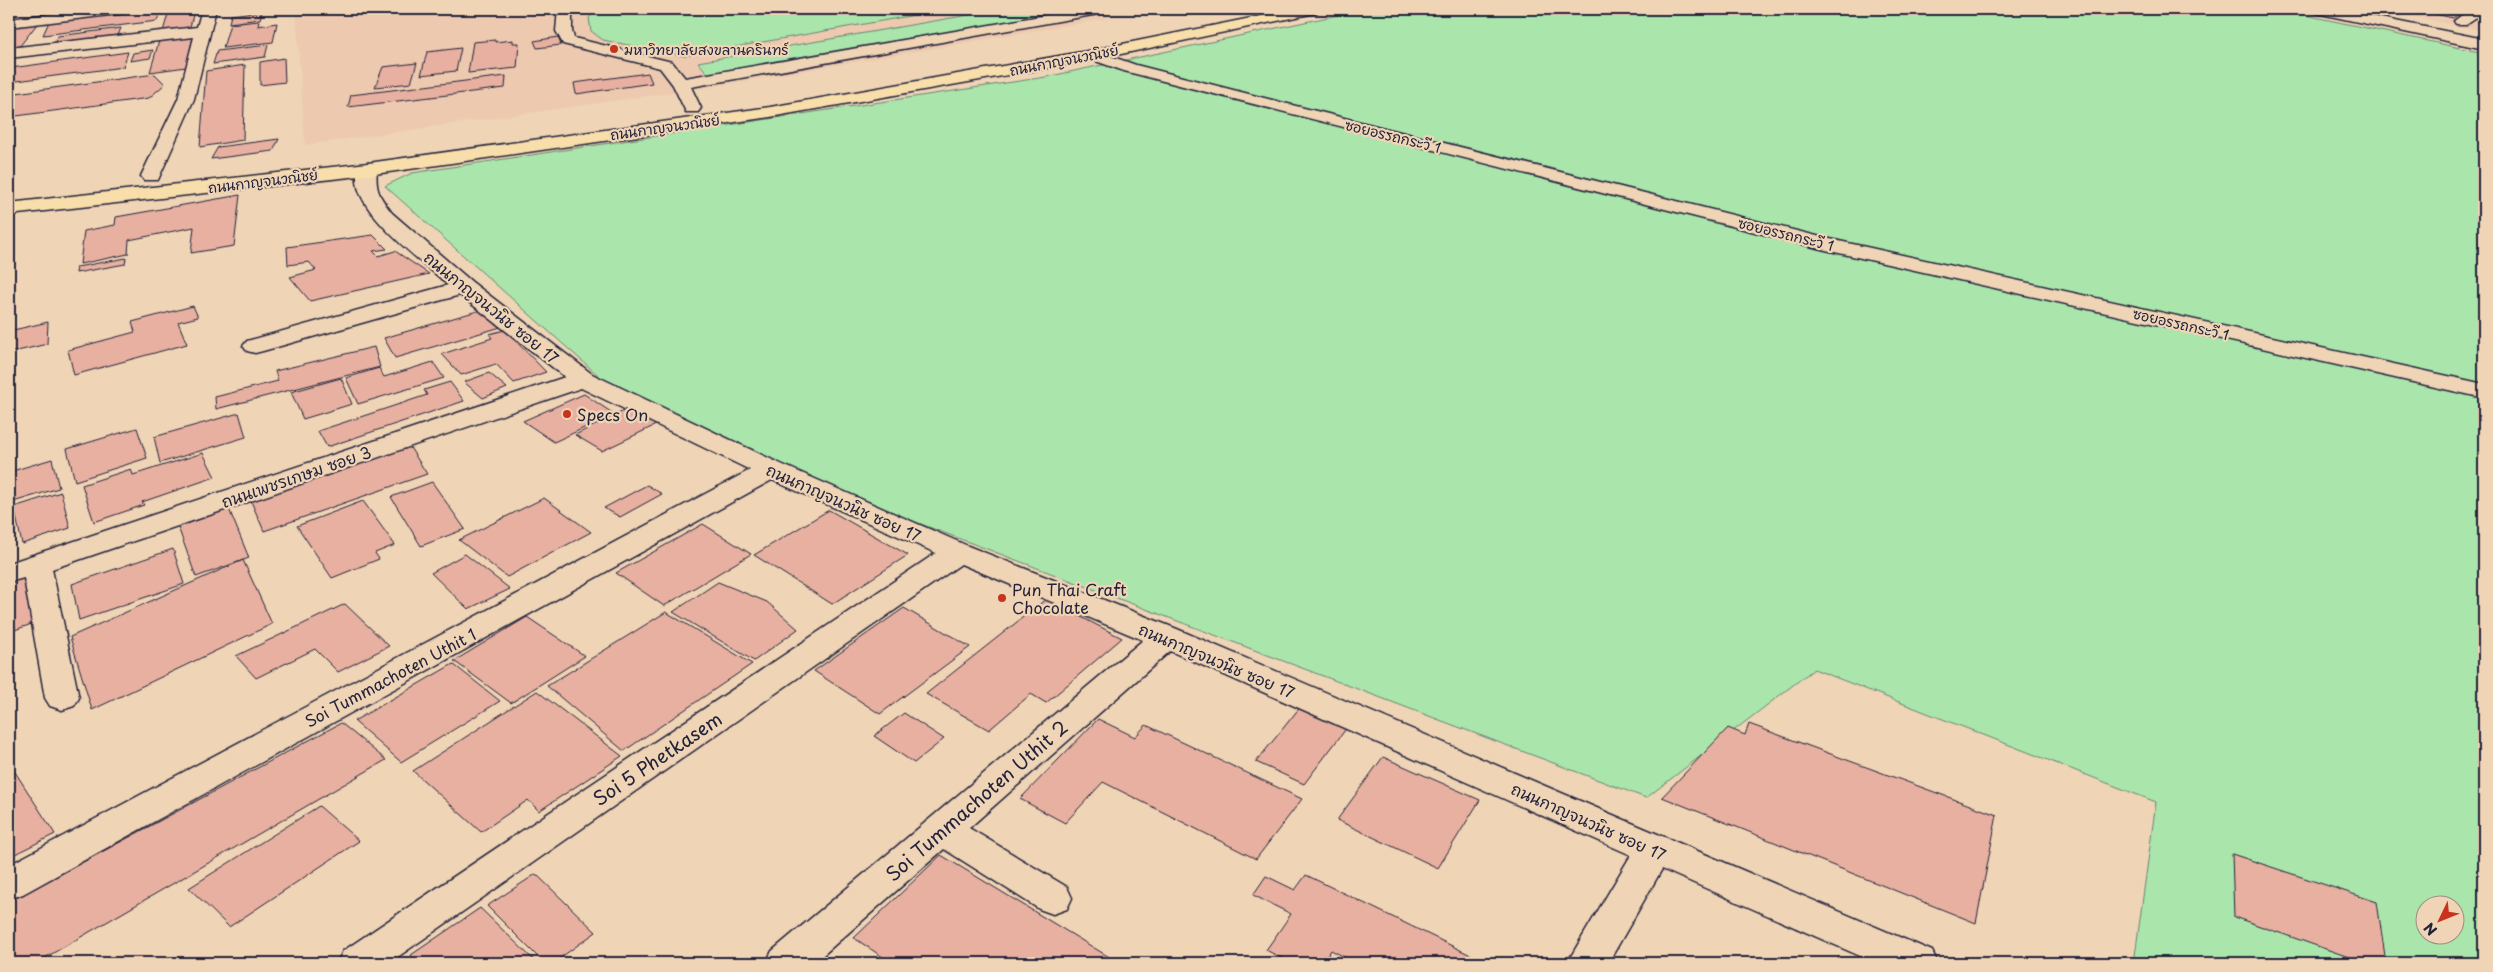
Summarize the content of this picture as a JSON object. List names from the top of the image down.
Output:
{
  "streets": {
    "main road": ["ถนนกาญจนวณิชย์"],
    "street": [
      "ซอยอรรถกระวี 1",
      "ถนนกาญจนวนิช ซอย 17",
      "ถนนเพชรเกษม ซอย 3",
      "Soi Tummachoten Uthit 1",
      "Soi 5 Phetkasem",
      "Soi Tummachoten Uthit 2"
    ]
  },
  "crossings": [
    ["ถนนกาญจนวณิชย์", "ซอยอรรถกระวี 1"],
    ["ถนนกาญจนวณิชย์", "ถนนกาญจนวนิช ซอย 17"],
    ["ถนนกาญจนวนิช ซอย 17", "ถนนเพชรเกษม ซอย 3"],
    ["ถนนกาญจนวนิช ซอย 17", "Soi Tummachoten Uthit 1"],
    ["ถนนกาญจนวนิช ซอย 17", "Soi 5 Phetkasem"],
    ["ถนนกาญจนวนิช ซอย 17", "Soi Tummachoten Uthit 2"]
  ],
  "places": ["มหาวิทยาลัยสงขลานครินทร์", "Specs On", "Pun Thai Craft Chocolate"],
  "north": "bottom left"
}
